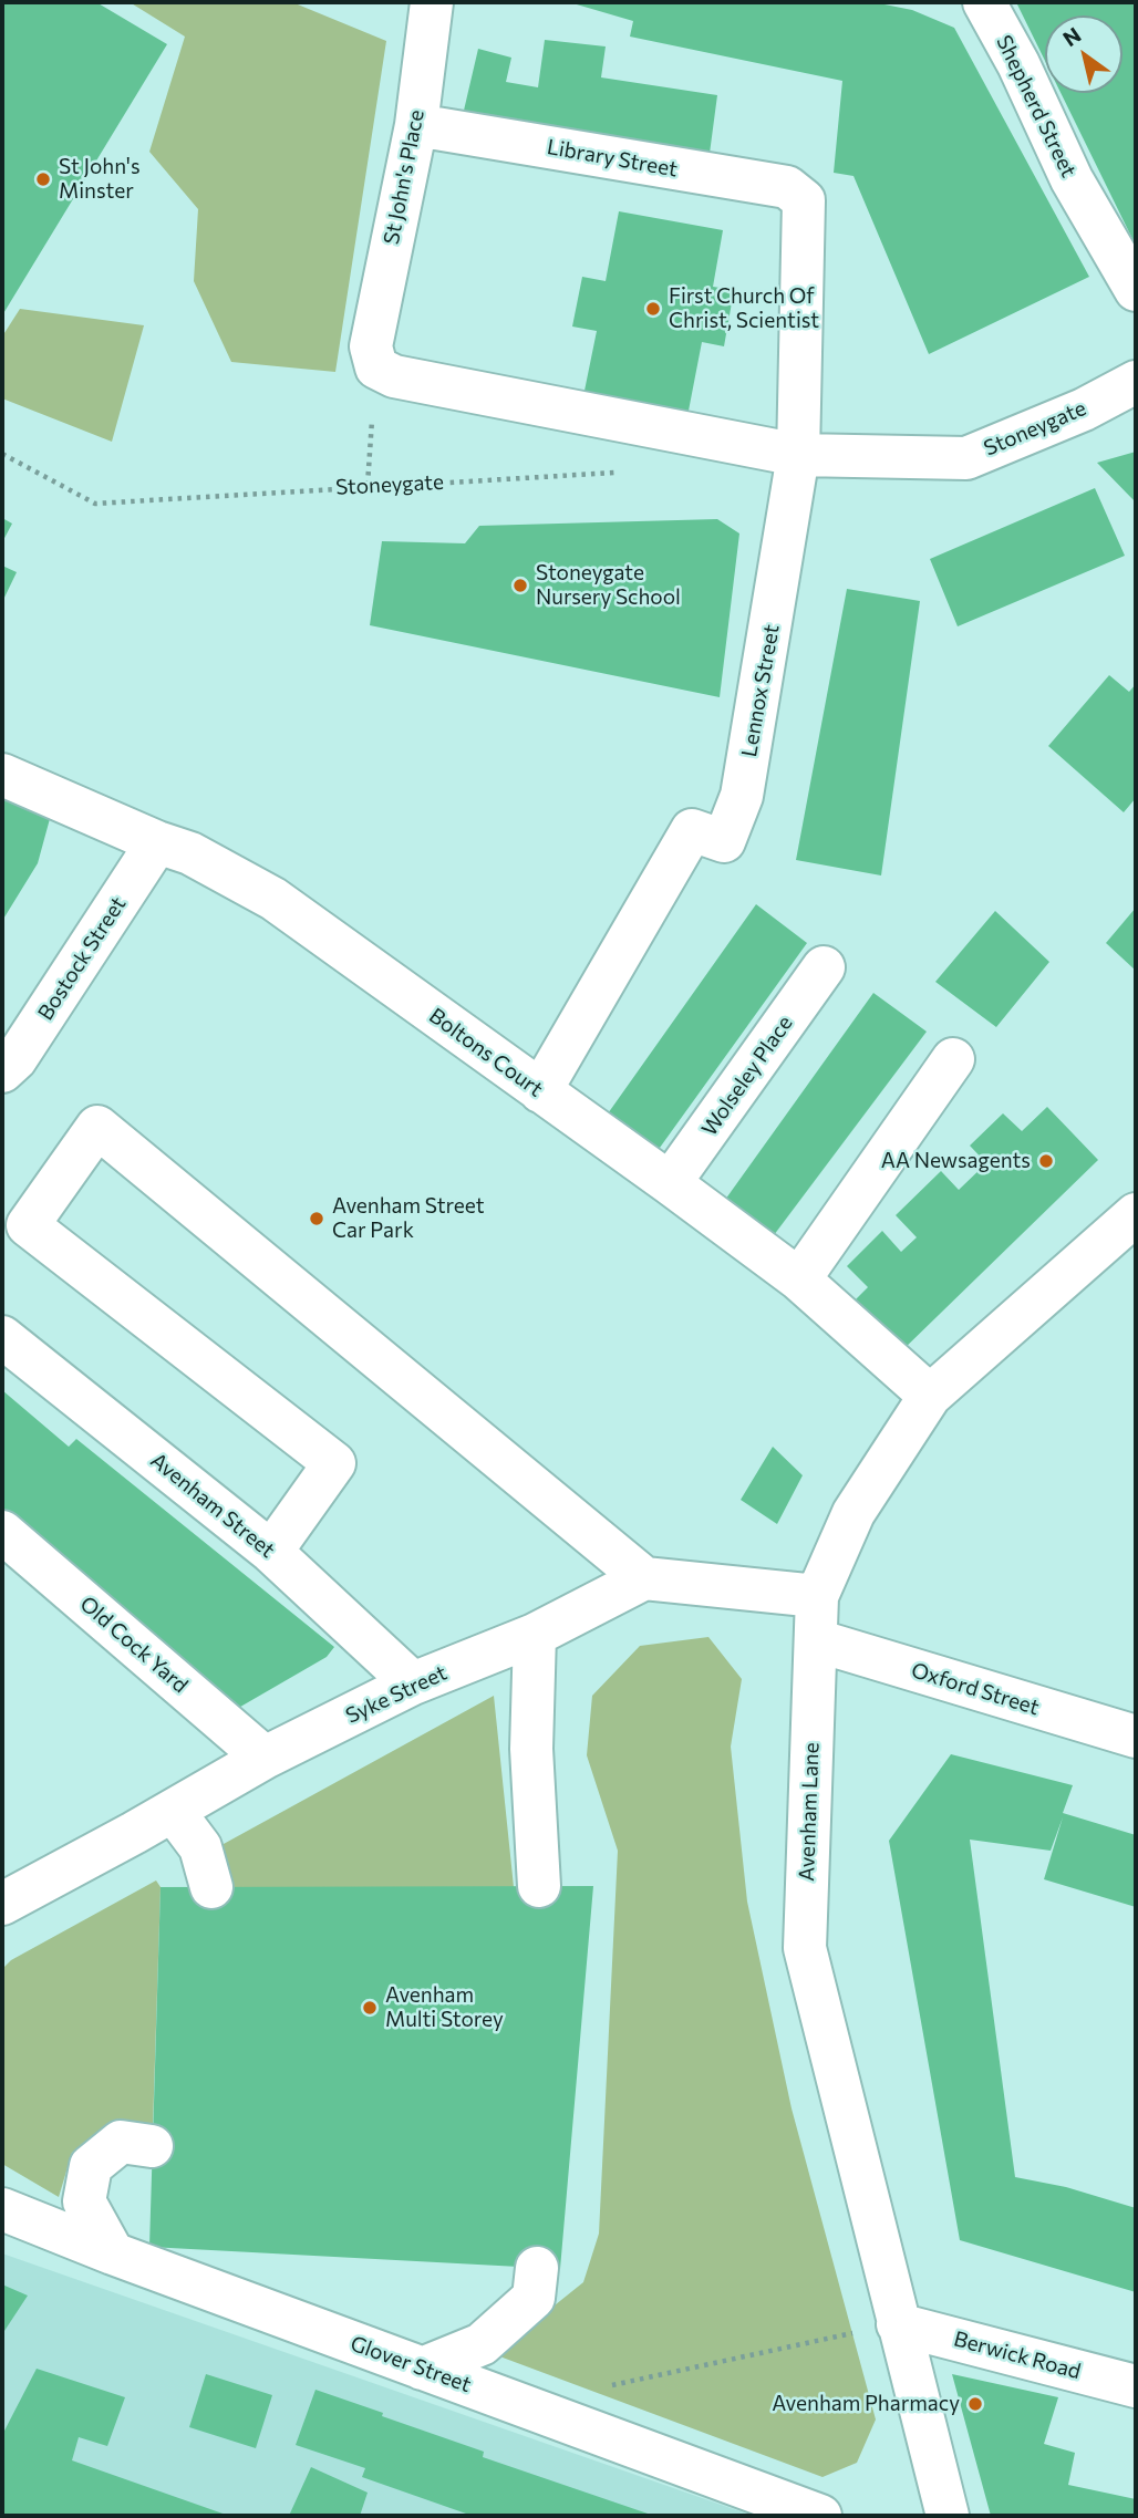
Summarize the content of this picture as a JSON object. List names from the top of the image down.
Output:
{
  "streets": {
    "street": [
      "Shepherd Street",
      "Library Street",
      "St John's Place",
      "Stoneygate",
      "Lennox Street",
      "Bostock Street",
      "Boltons Court",
      "Wolseley Place",
      "Avenham Street",
      "Old Cock Yard",
      "Oxford Street",
      "Syke Street",
      "Avenham Lane",
      "Berwick Road",
      "Glover Street"
    ]
  },
  "crossings": [
    ["Library Street", "St John's Place"],
    ["Library Street", "Lennox Street"],
    ["St John's Place", "Stoneygate"],
    ["Stoneygate", "Lennox Street"],
    ["Lennox Street", "Boltons Court"],
    ["Bostock Street", "Boltons Court"],
    ["Boltons Court", "Wolseley Place"],
    ["Boltons Court", "Avenham Lane"],
    ["Avenham Street", "Syke Street"],
    ["Old Cock Yard", "Syke Street"],
    ["Oxford Street", "Avenham Lane"],
    ["Avenham Lane", "Berwick Road"]
  ],
  "places": [
    "St John's Minster",
    "First Church Of Christ, Scientist",
    "Stoneygate Nursery School",
    "AA Newsagents",
    "Avenham Street Car Park",
    "Avenham Multi Storey",
    "Avenham Pharmacy"
  ],
  "north": "top left"
}
